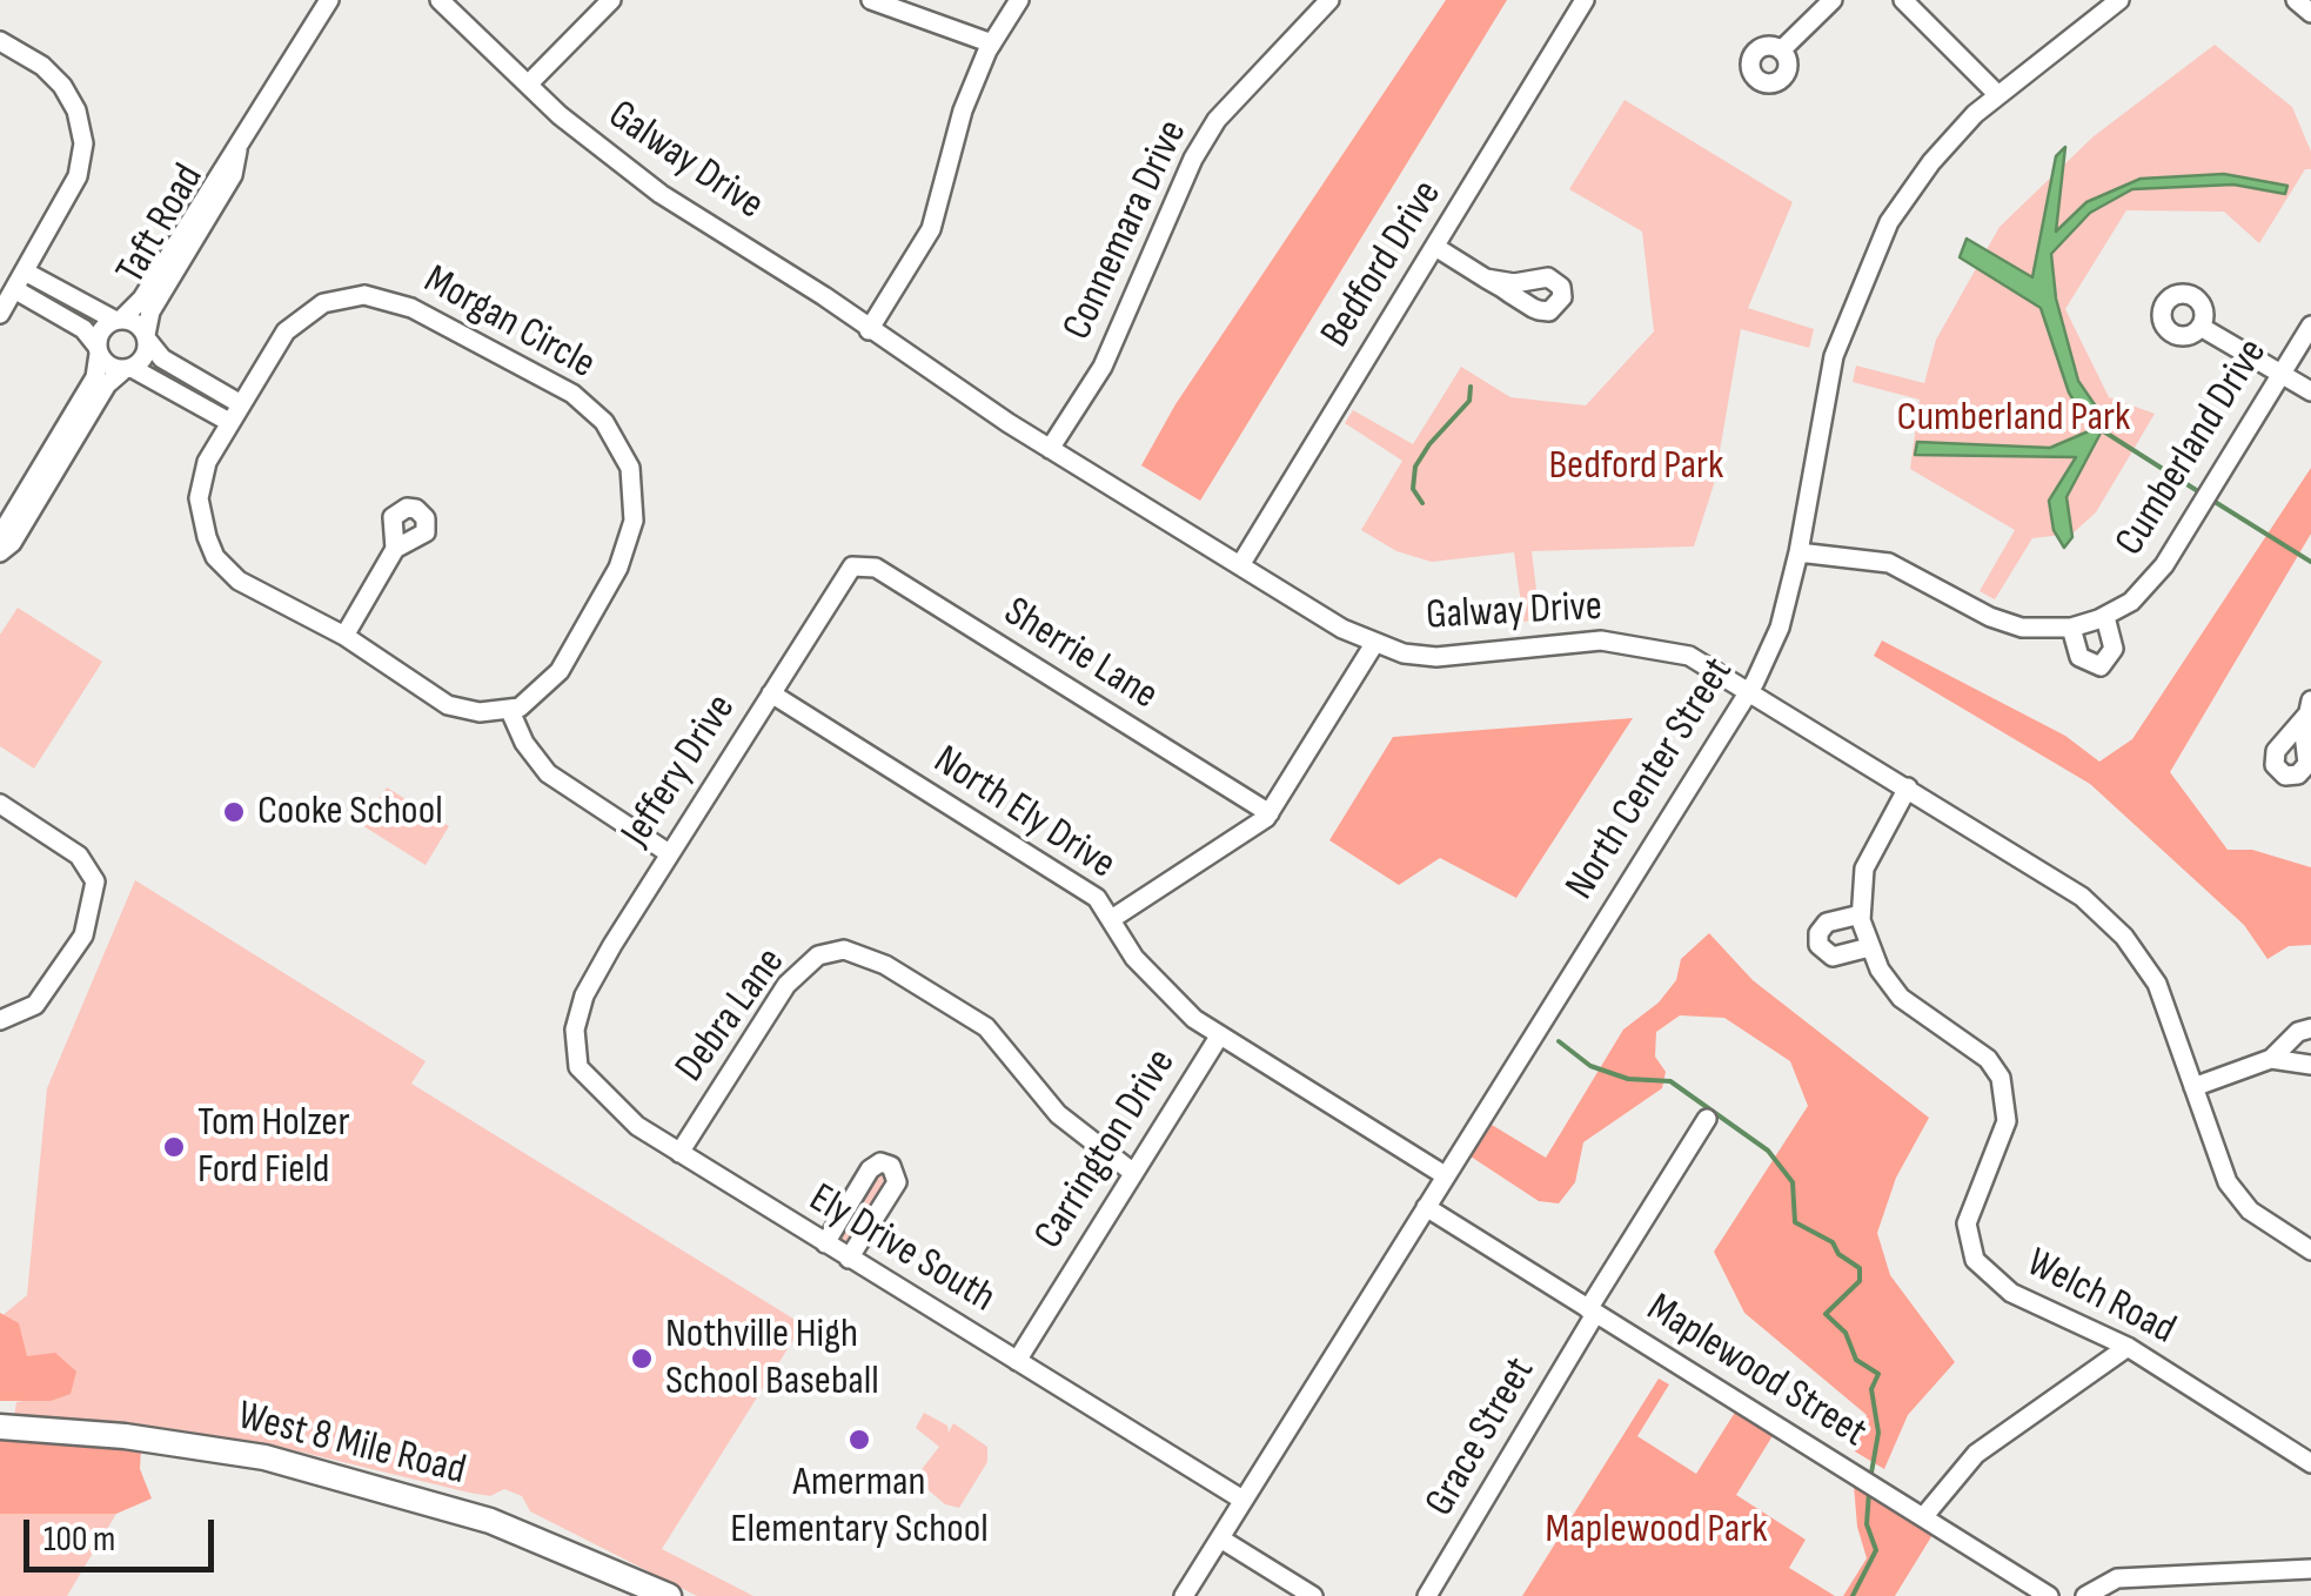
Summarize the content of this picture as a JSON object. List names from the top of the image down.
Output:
{
  "streets": {
    "main road": ["West 8 Mile Road"],
    "street": [
      "Galway Drive",
      "Taft Road",
      "Connemara Drive",
      "Bedford Drive",
      "Morgan Circle",
      "Cumberland Drive",
      "Sherrie Lane",
      "Jeffery Drive",
      "North Center Street",
      "North Ely Drive",
      "Debra Lane",
      "Carrington Drive",
      "Ely Drive South",
      "Welch Road",
      "Maplewood Street",
      "Grace Street"
    ]
  },
  "crossings": [
    ["Galway Drive", "Connemara Drive"],
    ["Galway Drive", "Bedford Drive"],
    ["Galway Drive", "North Center Street"],
    ["Galway Drive", "Welch Road"],
    ["Cumberland Drive", "North Center Street"],
    ["Sherrie Lane", "Jeffery Drive"],
    ["Jeffery Drive", "North Ely Drive"],
    ["Jeffery Drive", "Ely Drive South"],
    ["North Center Street", "North Ely Drive"],
    ["North Center Street", "Ely Drive South"],
    ["North Center Street", "Maplewood Street"],
    ["North Ely Drive", "Carrington Drive"],
    ["Debra Lane", "Carrington Drive"],
    ["Debra Lane", "Ely Drive South"],
    ["Carrington Drive", "Ely Drive South"],
    ["Maplewood Street", "Grace Street"]
  ],
  "parks": ["Cumberland Park", "Bedford Park", "Maplewood Park"],
  "places": [
    "Cooke School",
    "Tom Holzer Ford Field",
    "Nothville High School Baseball",
    "Amerman Elementary School"
  ],
  "scale_bar": "100 m"
}
